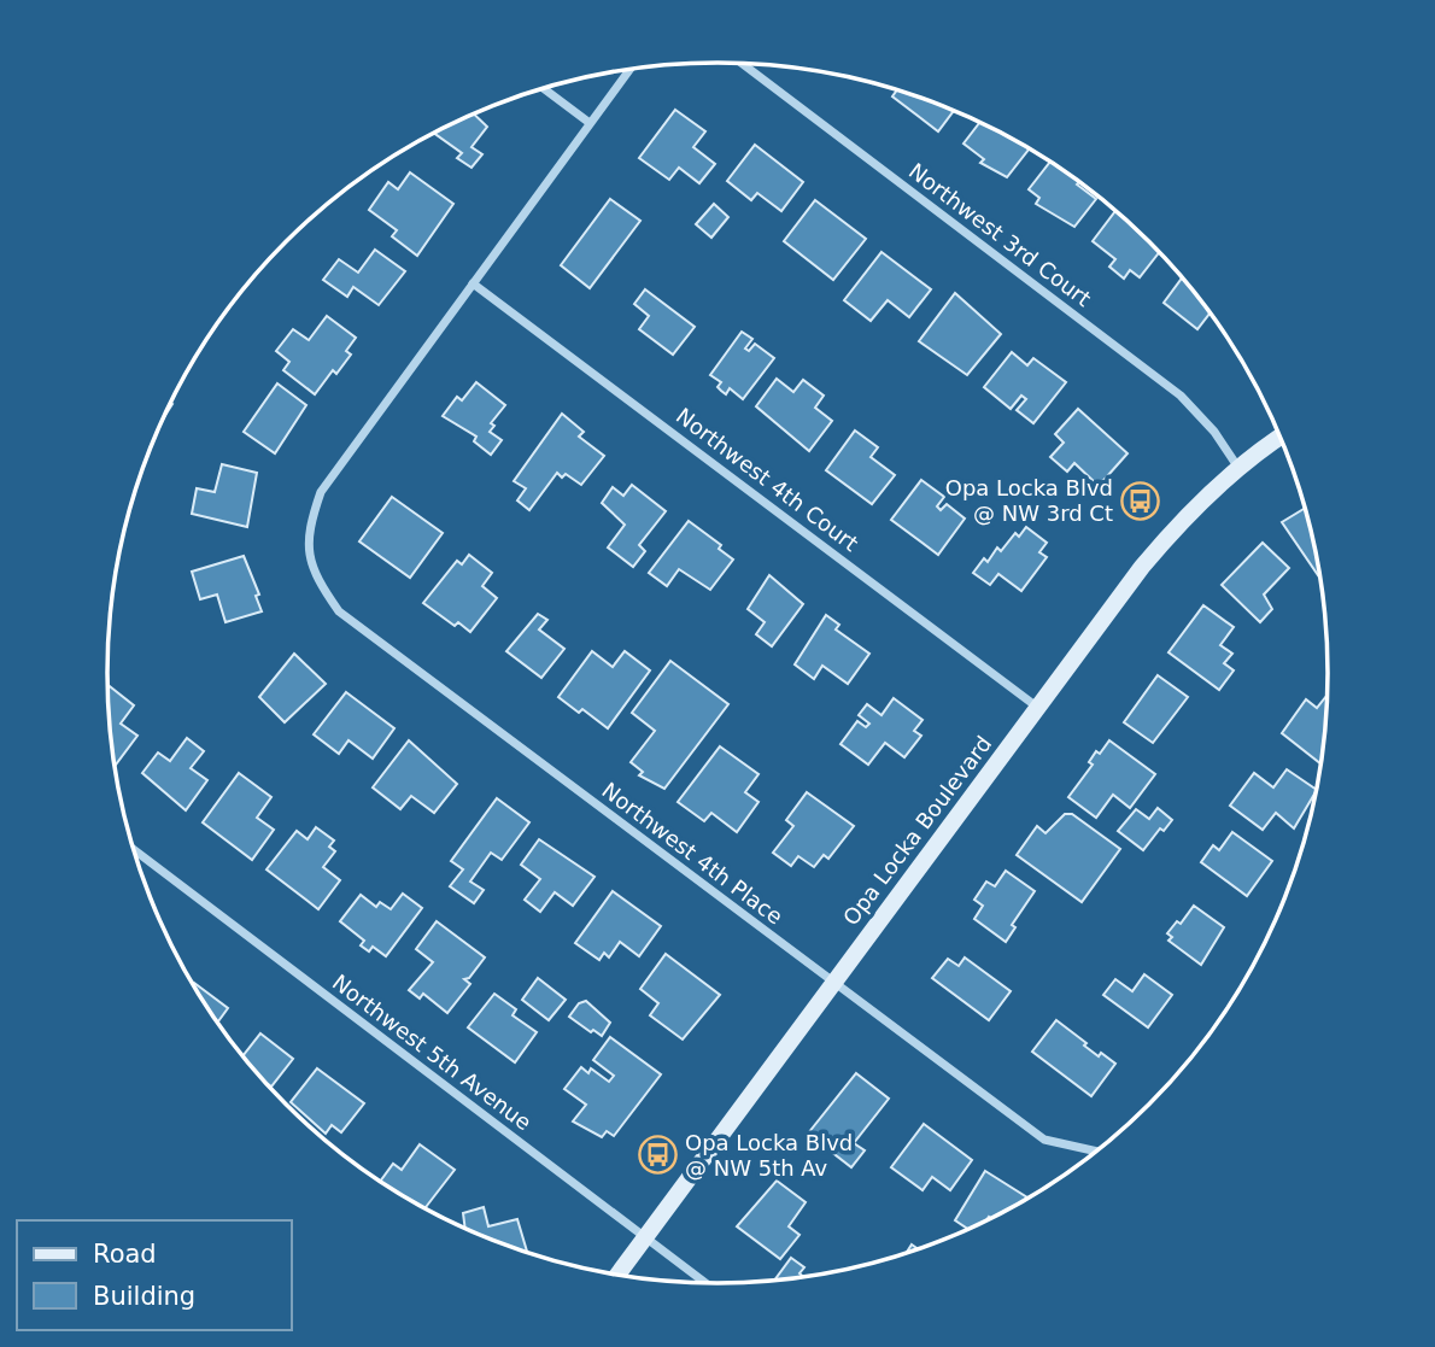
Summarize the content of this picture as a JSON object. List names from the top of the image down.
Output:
{
  "streets": {
    "main road": ["Opa Locka Boulevard"],
    "street": [
      "Northwest 3rd Court",
      "Northwest 4th Court",
      "Northwest 4th Place",
      "Northwest 5th Avenue"
    ]
  },
  "crossings": [
    ["Northwest 3rd Court", "Opa Locka Boulevard"],
    ["Northwest 4th Court", "Opa Locka Boulevard"],
    ["Northwest 4th Court", "Northwest 4th Place"],
    ["Opa Locka Boulevard", "Northwest 4th Place"],
    ["Opa Locka Boulevard", "Northwest 5th Avenue"]
  ],
  "places": {
    "bus stop": ["Opa Locka Blvd @ NW 3rd Ct", "Opa Locka Blvd @ NW 5th Av"]
  },
  "legend": ["Road", "Building"]
}
